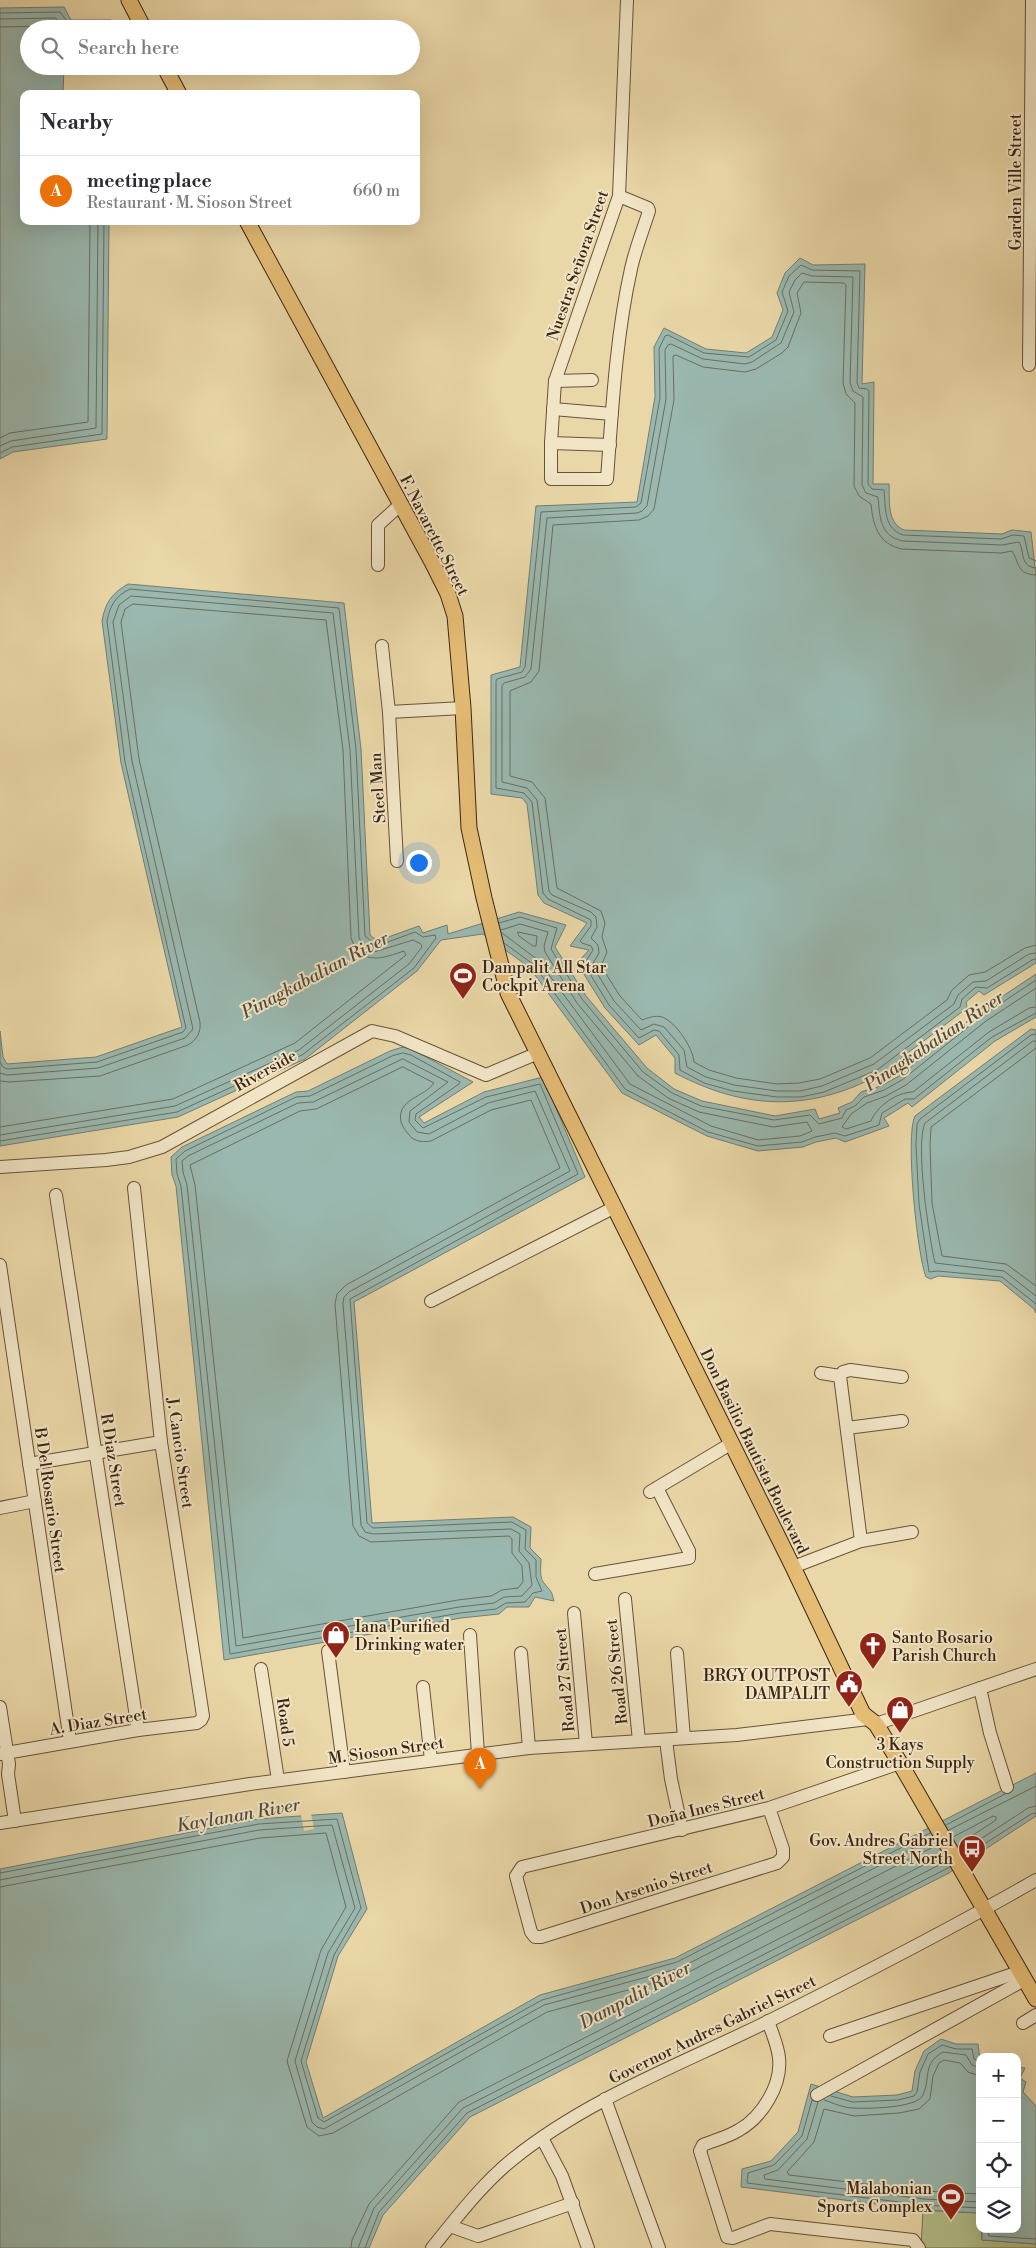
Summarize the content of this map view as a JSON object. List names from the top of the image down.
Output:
{
  "streets": {
    "main road": ["F. Navarette Street", "Don Basilio Bautista Boulevard"],
    "street": [
      "Garden Ville Street",
      "Nuestra Señora Street",
      "Steel Man",
      "Riverside",
      "J. Cancio Street",
      "R Diaz Street",
      "B Del Rosario Street",
      "Road 26 Street",
      "Road 27 Street",
      "A. Diaz Street",
      "Road 5",
      "M. Sioson Street",
      "Doña Ines Street",
      "Don Arsenio Street",
      "Governor Andres Gabriel Street"
    ]
  },
  "crossings": [
    ["F. Navarette Street", "Don Basilio Bautista Boulevard"],
    ["Riverside", "Don Basilio Bautista Boulevard"],
    ["Don Basilio Bautista Boulevard", "M. Sioson Street"],
    ["Don Basilio Bautista Boulevard", "Doña Ines Street"],
    ["Don Basilio Bautista Boulevard", "Governor Andres Gabriel Street"],
    ["J. Cancio Street", "A. Diaz Street"],
    ["R Diaz Street", "A. Diaz Street"],
    ["B Del Rosario Street", "A. Diaz Street"],
    ["Road 26 Street", "M. Sioson Street"],
    ["Road 27 Street", "M. Sioson Street"],
    ["Road 5", "M. Sioson Street"],
    ["Doña Ines Street", "Don Arsenio Street"]
  ],
  "water": ["Pinagkabalian River", "Kaylanan River", "Dampalit River"],
  "places": {
    "sports": ["Dampalit All Star Cockpit Arena", "Malabonian Sports Complex"],
    "shop": ["Iana Purified Drinking water", "3 Kays Construction Supply"],
    "church": ["Santo Rosario Parish Church"],
    "public building": ["BRGY OUTPOST DAMPALIT"],
    "bus stop": ["Gov. Andres Gabriel Street North"]
  },
  "page": {
    "search": "Search here",
    "heading": "Nearby",
    "list": [
      {
        "mark": "A",
        "name": "meeting place",
        "note": "Restaurant · M. Sioson Street",
        "value": "660 m"
      }
    ],
    "pins": "A",
    "map_buttons": ["+", "−"]
  }
}
